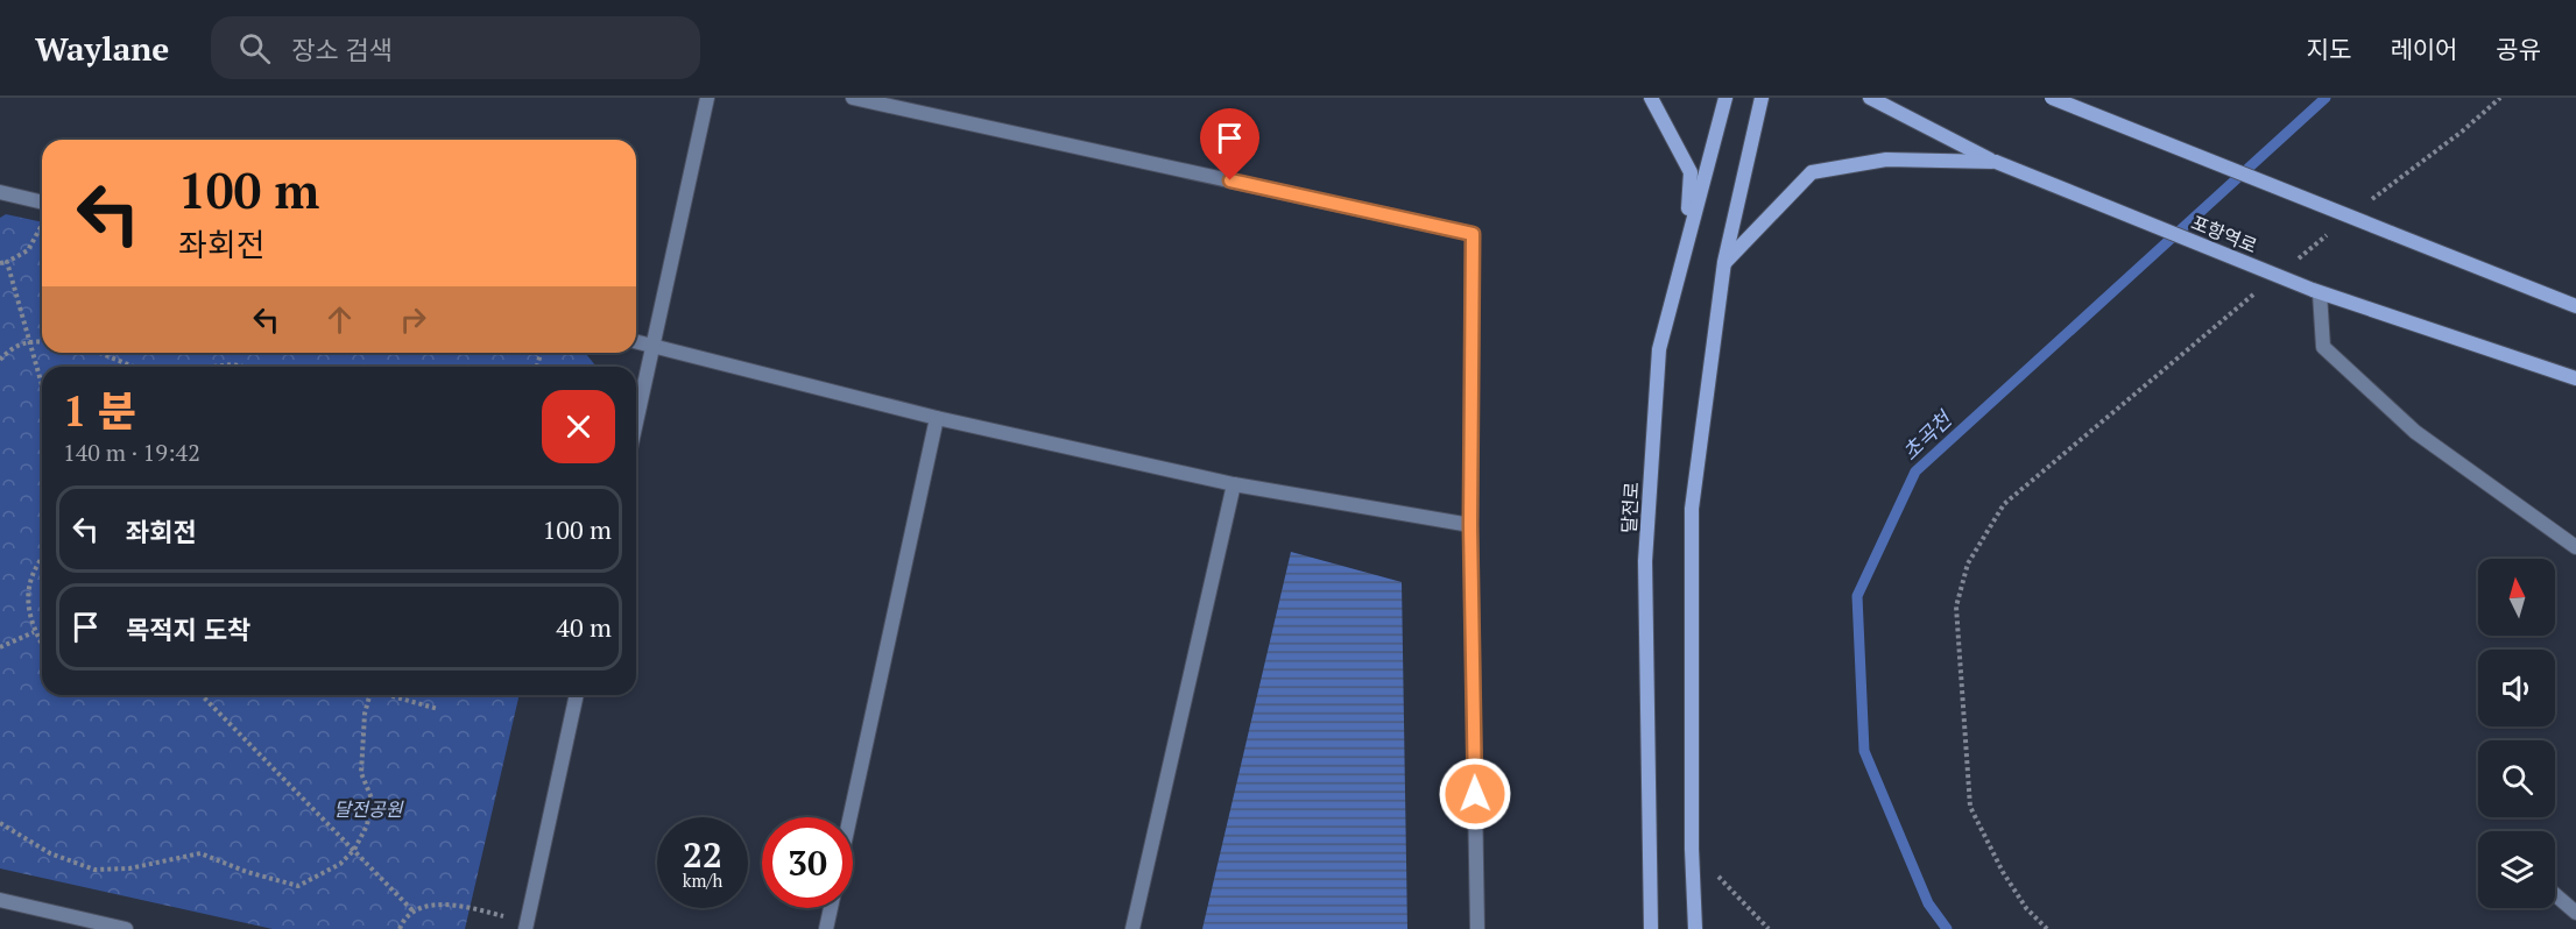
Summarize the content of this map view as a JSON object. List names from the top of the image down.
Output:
{
  "streets": {
    "street": ["포항역로", "달전로"]
  },
  "water": ["초곡천"],
  "parks": ["달전공원"],
  "north": "top",
  "page": {
    "header": "Waylane",
    "search": "장소 검색",
    "nav": ["지도", "레이어", "공유"],
    "turn": ["100 m", "좌회전"],
    "heading": ["1 분", "140 m · 19:42"],
    "list": [
      {
        "name": "좌회전",
        "value": "100 m"
      },
      {
        "name": "목적지 도착",
        "value": "40 m"
      }
    ],
    "speed": "22 km/h",
    "limit": "30"
  }
}
